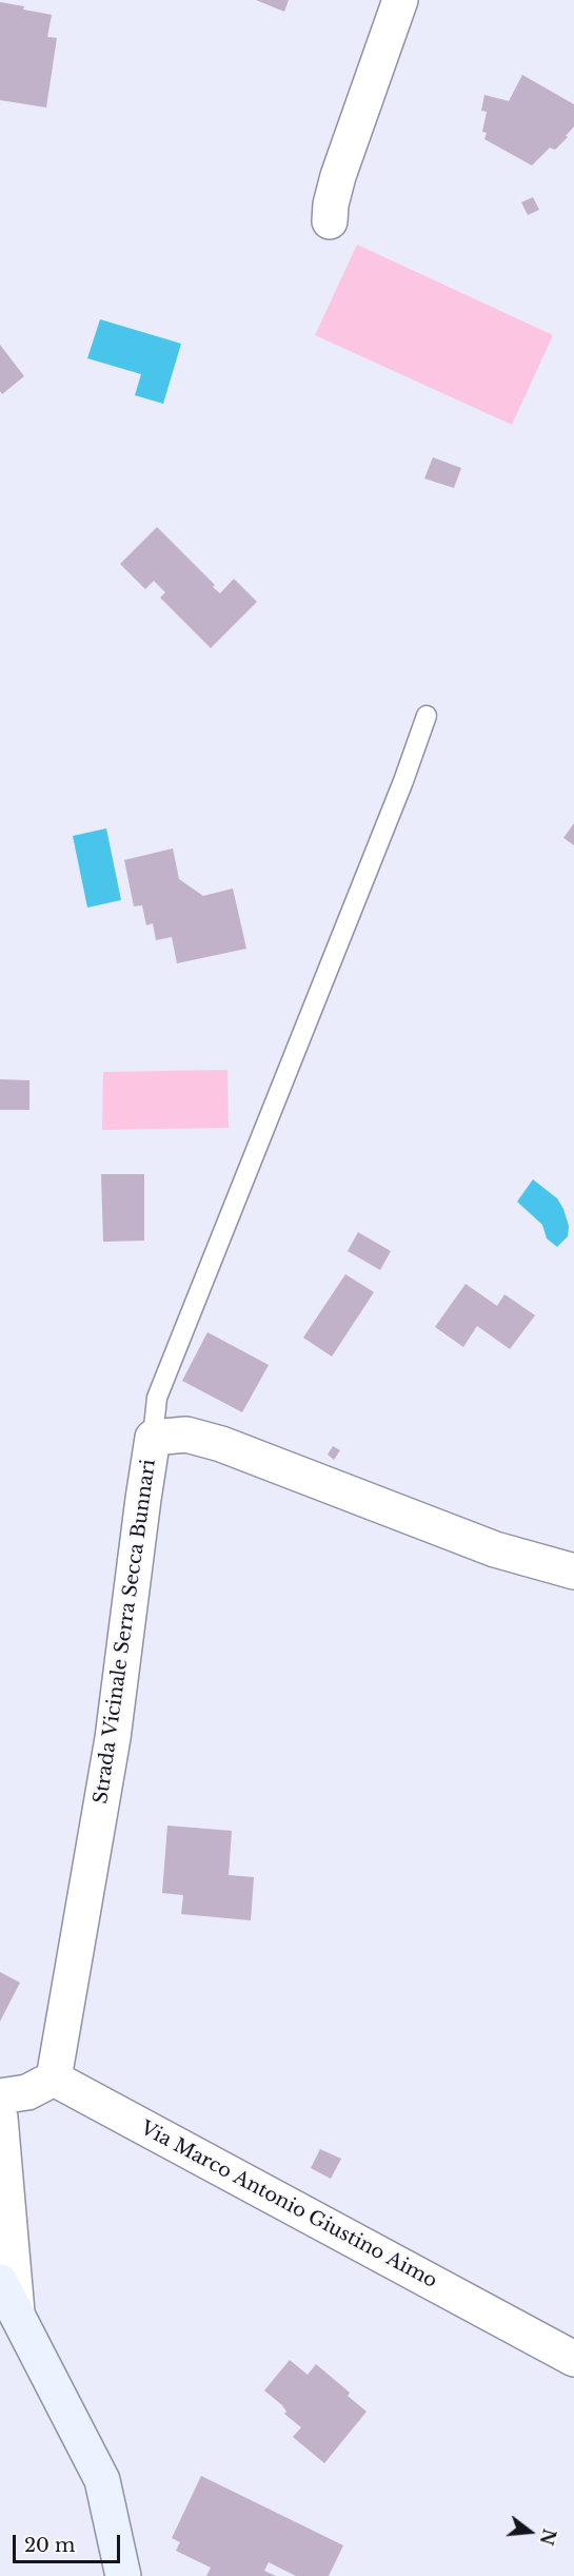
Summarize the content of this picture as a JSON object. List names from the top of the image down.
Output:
{
  "streets": {
    "street": ["Strada Vicinale Serra Secca Bunnari", "Via Marco Antonio Giustino Aimo"]
  },
  "crossings": [
    ["Strada Vicinale Serra Secca Bunnari", "Via Marco Antonio Giustino Aimo"]
  ],
  "scale_bar": "20 m",
  "north": "right"
}
